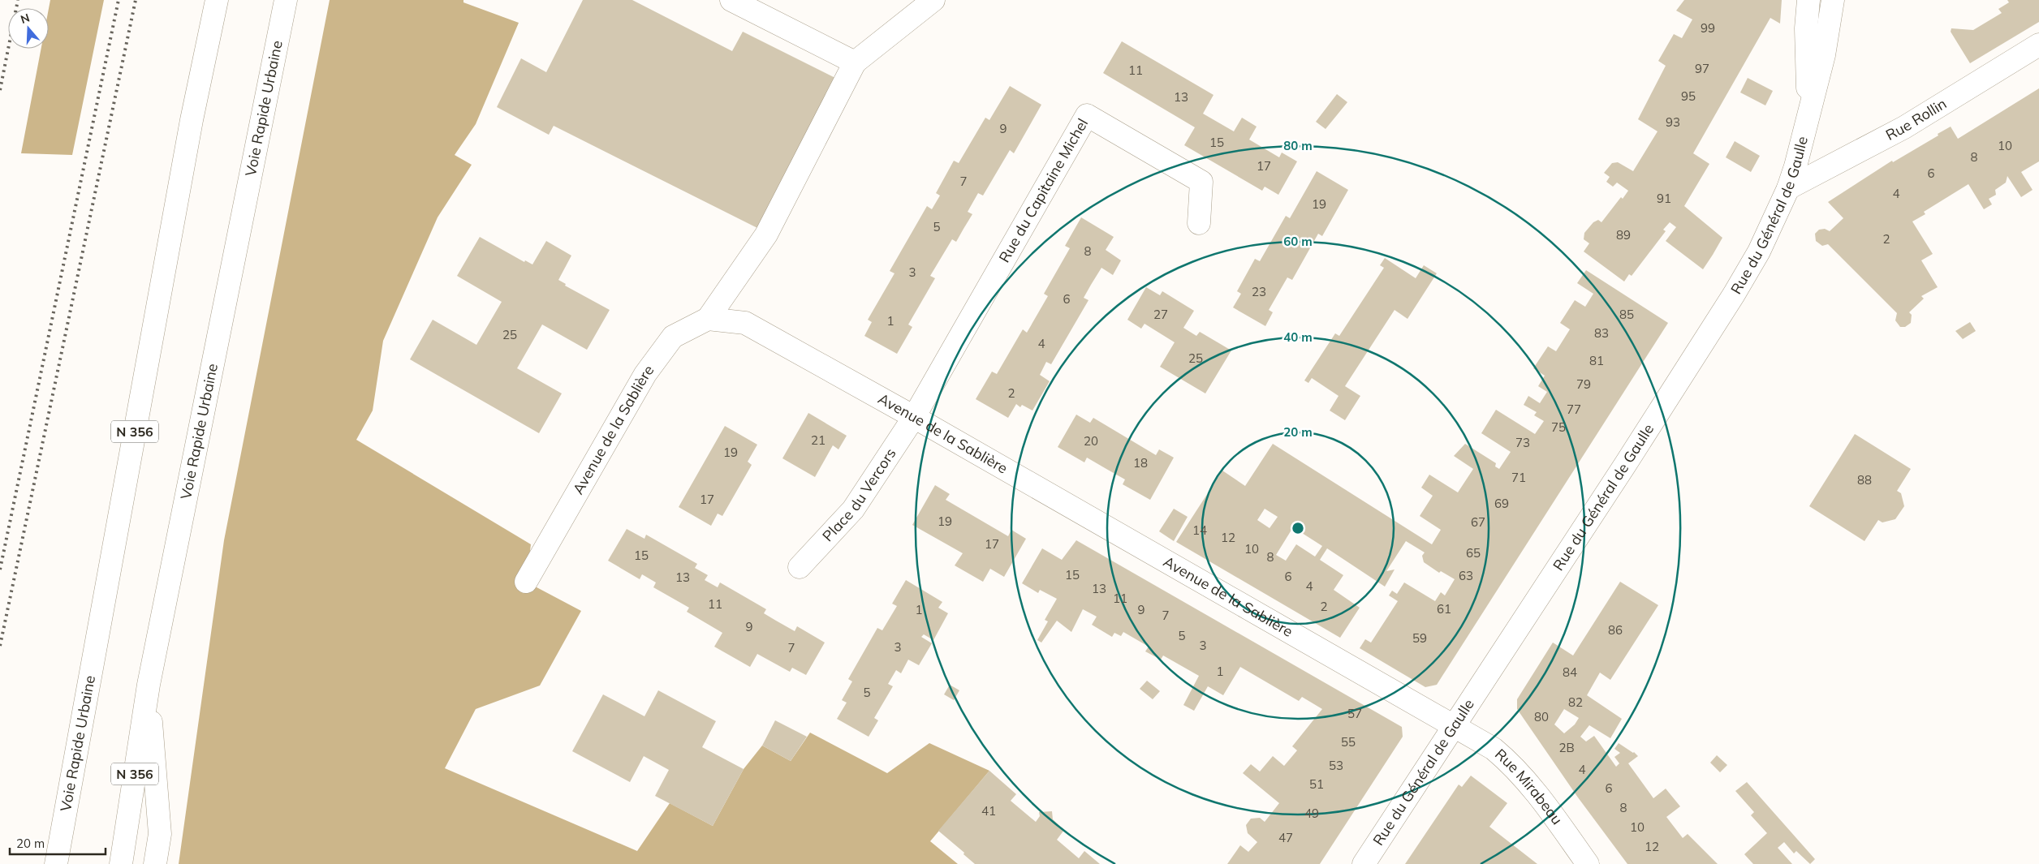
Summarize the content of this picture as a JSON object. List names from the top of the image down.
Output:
{
  "streets": {
    "main road": [
      "Voie Rapide Urbaine",
      "Rue Rollin",
      "Rue du Capitaine Michel",
      "Rue du Général de Gaulle",
      "Avenue de la Sablière",
      "N 356",
      "Place du Vercors",
      "Rue Mirabeau"
    ]
  },
  "crossings": [
    ["Rue Rollin", "Rue du Général de Gaulle"],
    ["Rue du Capitaine Michel", "Avenue de la Sablière"],
    ["Rue du Capitaine Michel", "Place du Vercors"],
    ["Rue du Général de Gaulle", "Avenue de la Sablière"],
    ["Rue du Général de Gaulle", "Rue Mirabeau"],
    ["Avenue de la Sablière", "Place du Vercors"],
    ["Avenue de la Sablière", "Rue Mirabeau"]
  ],
  "house_numbers": [
    "99",
    "97",
    "11",
    "95",
    "13",
    "93",
    "9",
    "15",
    "10",
    "8",
    "17",
    "6",
    "7",
    "4",
    "91",
    "19",
    "5",
    "89",
    "2",
    "8",
    "3",
    "23",
    "6",
    "27",
    "85",
    "1",
    "83",
    "25",
    "4",
    "25",
    "81",
    "79",
    "2",
    "77",
    "75",
    "21",
    "20",
    "73",
    "19",
    "18",
    "71",
    "88",
    "17",
    "69",
    "19",
    "67",
    "14",
    "12",
    "17",
    "10",
    "65",
    "15",
    "8",
    "15",
    "63",
    "6",
    "13",
    "4",
    "13",
    "11",
    "11",
    "2",
    "61",
    "1",
    "9",
    "7",
    "9",
    "86",
    "5",
    "59",
    "3",
    "3",
    "7",
    "1",
    "84",
    "5",
    "82",
    "57",
    "80",
    "55",
    "2B",
    "53",
    "4",
    "51",
    "6",
    "8",
    "41",
    "49",
    "10",
    "47",
    "12"
  ],
  "scale_bar": "20 m",
  "north": "top",
  "rings": [
    "80 m",
    "60 m",
    "40 m",
    "20 m"
  ]
}
